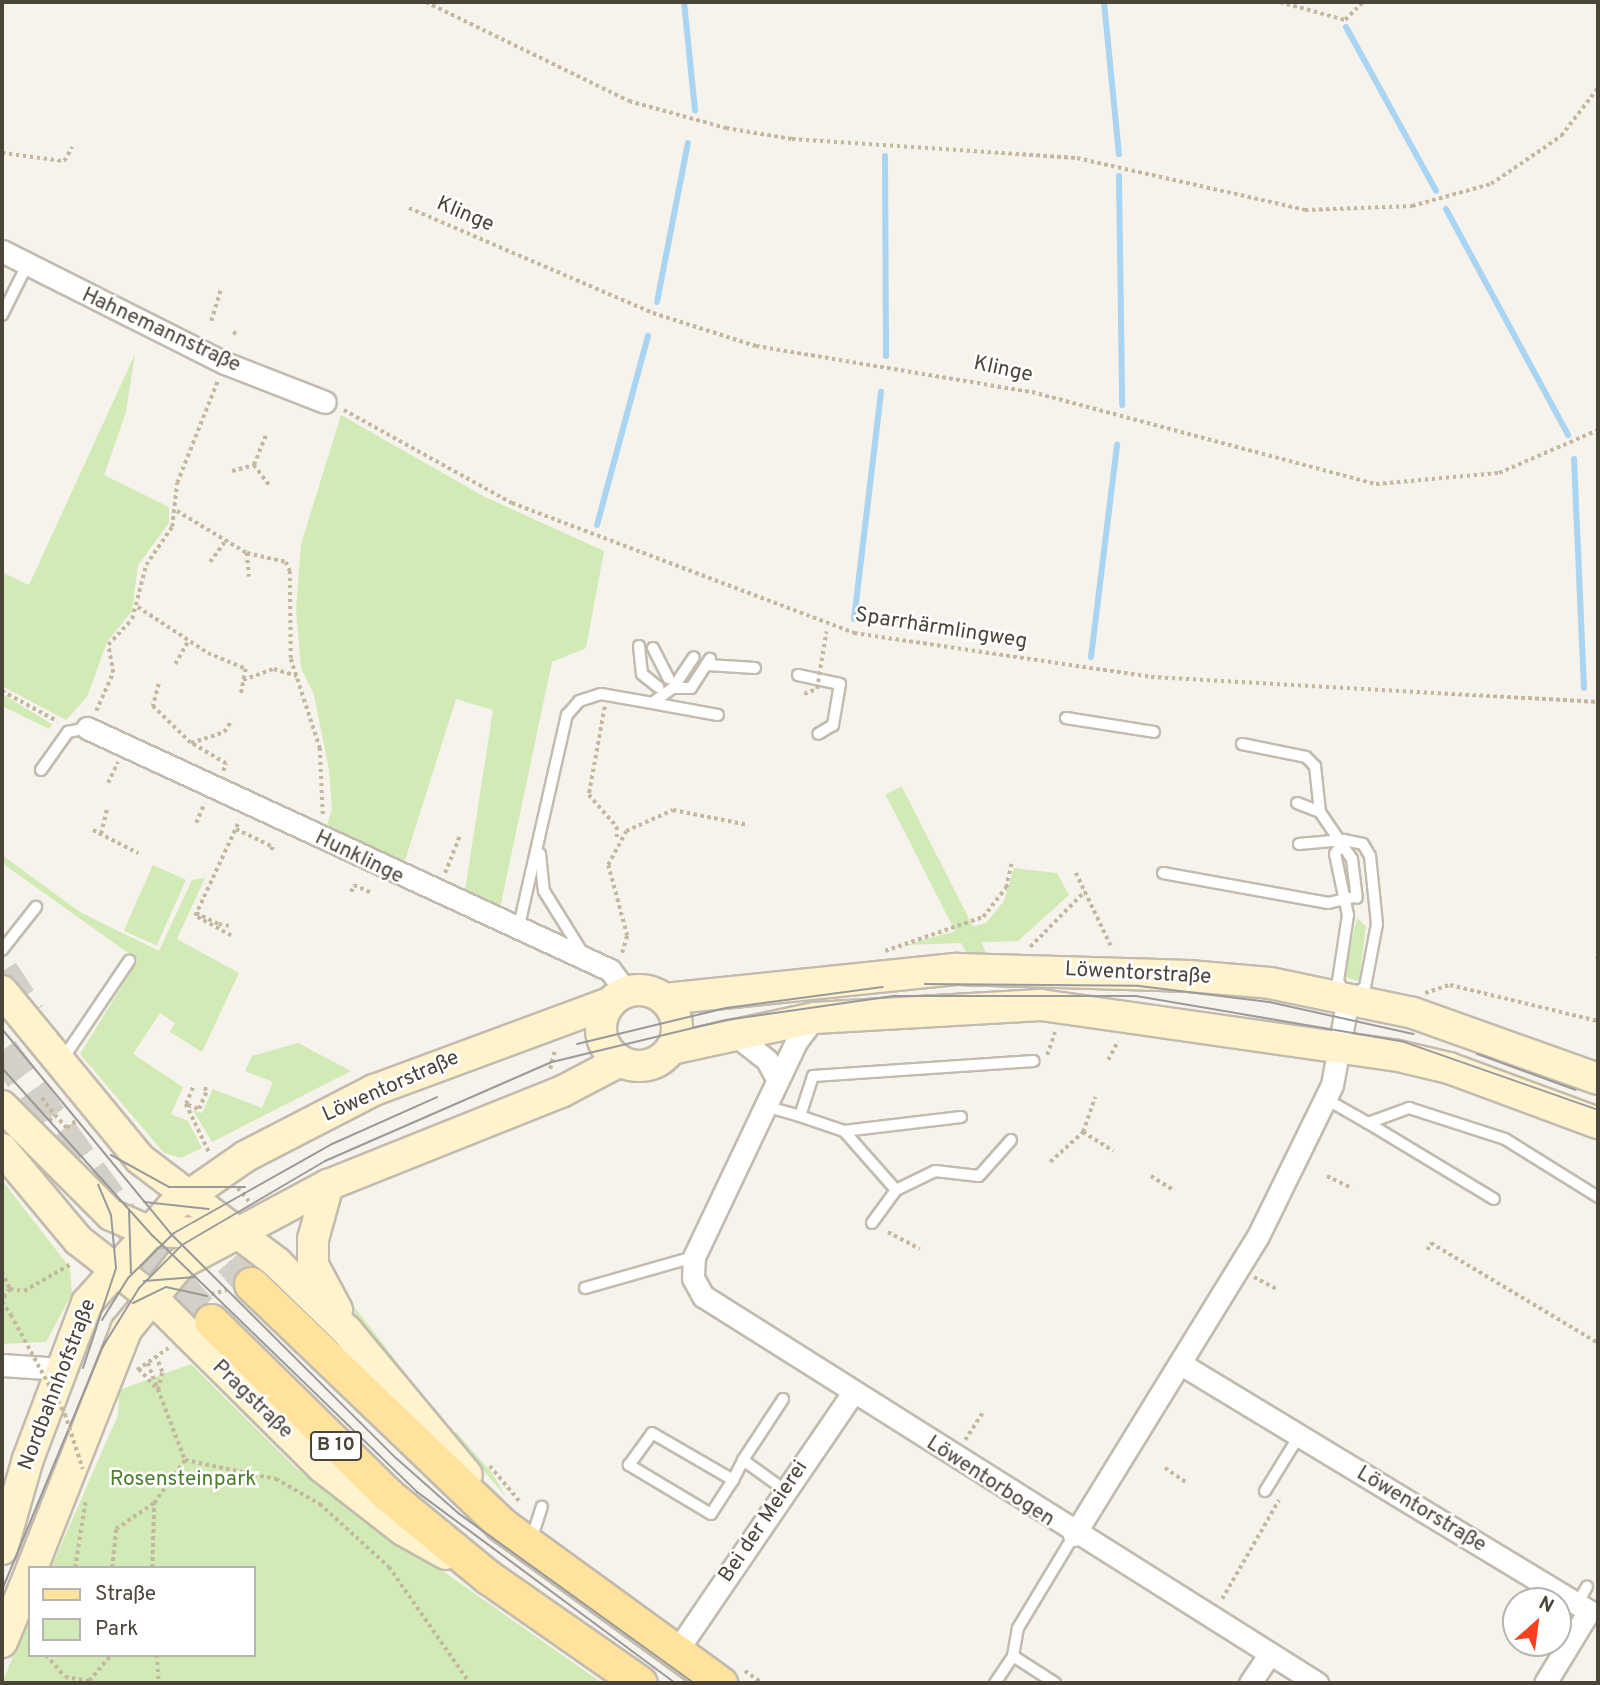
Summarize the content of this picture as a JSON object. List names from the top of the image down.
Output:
{
  "streets": {
    "main road": [
      "Löwentorstraße",
      "Nordbahnhofstraße",
      "Pragstraße",
      "B 10"
    ],
    "street": [
      "Hahnemannstraße",
      "Hunklinge",
      "Löwentorbogen",
      "Bei der Meierei"
    ],
    "path": ["Klinge", "Sparrhärmlingweg"]
  },
  "crossings": [
    ["Hahnemannstraße", "Sparrhärmlingweg"],
    ["Hunklinge", "Löwentorstraße"],
    ["Löwentorstraße", "Nordbahnhofstraße"],
    ["Löwentorstraße", "Löwentorbogen"],
    ["Nordbahnhofstraße", "Pragstraße"],
    ["Pragstraße", "B 10"],
    ["B 10", "Bei der Meierei"],
    ["Löwentorbogen", "Bei der Meierei"]
  ],
  "parks": ["Rosensteinpark"],
  "legend": ["Straße", "Park"],
  "north": "top right"
}
